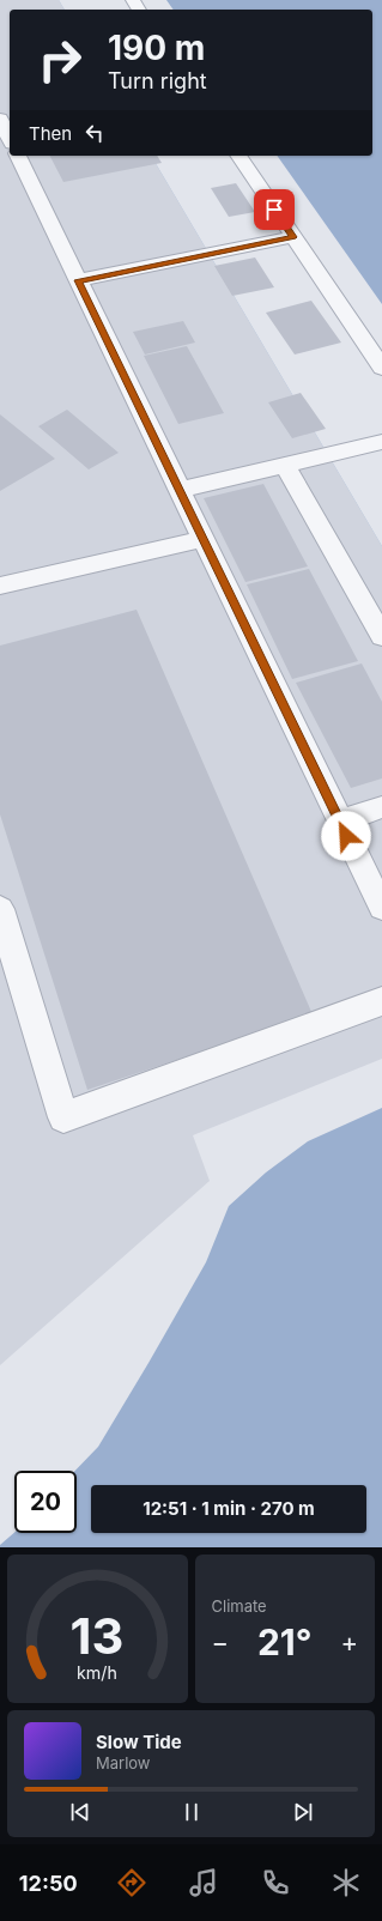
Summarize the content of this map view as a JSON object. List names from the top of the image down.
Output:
{
  "page": {
    "turn": ["190 m", "Turn right"],
    "then": "Then",
    "limit": "20",
    "trip": "12:51 · 1 min · 270 m",
    "tile": "Climate",
    "heat": ["−", "21°", "+"],
    "song": ["Slow Tide", "Marlow"],
    "tabs": "12:50",
    "gauge": ["13", "km/h"]
  }
}
